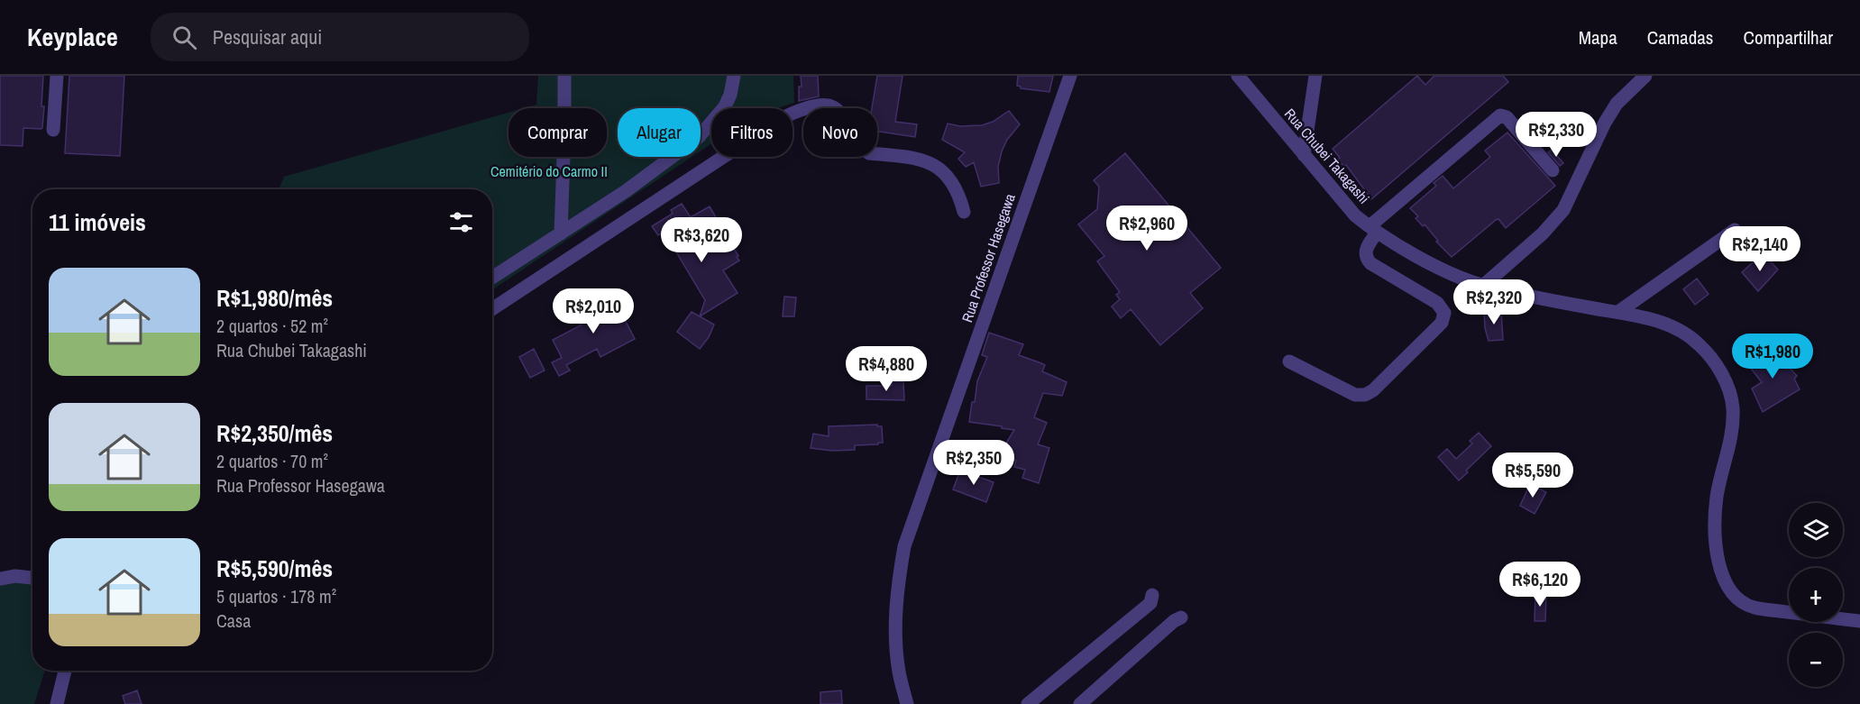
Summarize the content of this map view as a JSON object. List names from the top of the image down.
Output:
{
  "streets": {
    "street": ["Rua Chubei Takagashi", "Rua Professor Hasegawa"]
  },
  "parks": ["Cemitério do Carmo II"],
  "page": {
    "header": "Keyplace",
    "search": "Pesquisar aqui",
    "nav": ["Mapa", "Camadas", "Compartilhar"],
    "chip": [
      "Comprar",
      "Alugar",
      "Filtros",
      "Novo"
    ],
    "price": [
      "R$2,330",
      "R$2,960",
      "R$3,620",
      "R$2,140",
      "R$2,320",
      "R$2,010",
      "R$1,980",
      "R$4,880",
      "R$2,350",
      "R$5,590",
      "R$6,120"
    ],
    "heading": "11 imóveis",
    "list": [
      {
        "name": "R$1,980/mês",
        "note": "2 quartos · 52 m² · Rua Chubei Takagashi"
      },
      {
        "name": "R$2,350/mês",
        "note": "2 quartos · 70 m² · Rua Professor Hasegawa"
      },
      {
        "name": "R$5,590/mês",
        "note": "5 quartos · 178 m² · Casa"
      }
    ],
    "map_buttons": ["+", "−"]
  }
}
